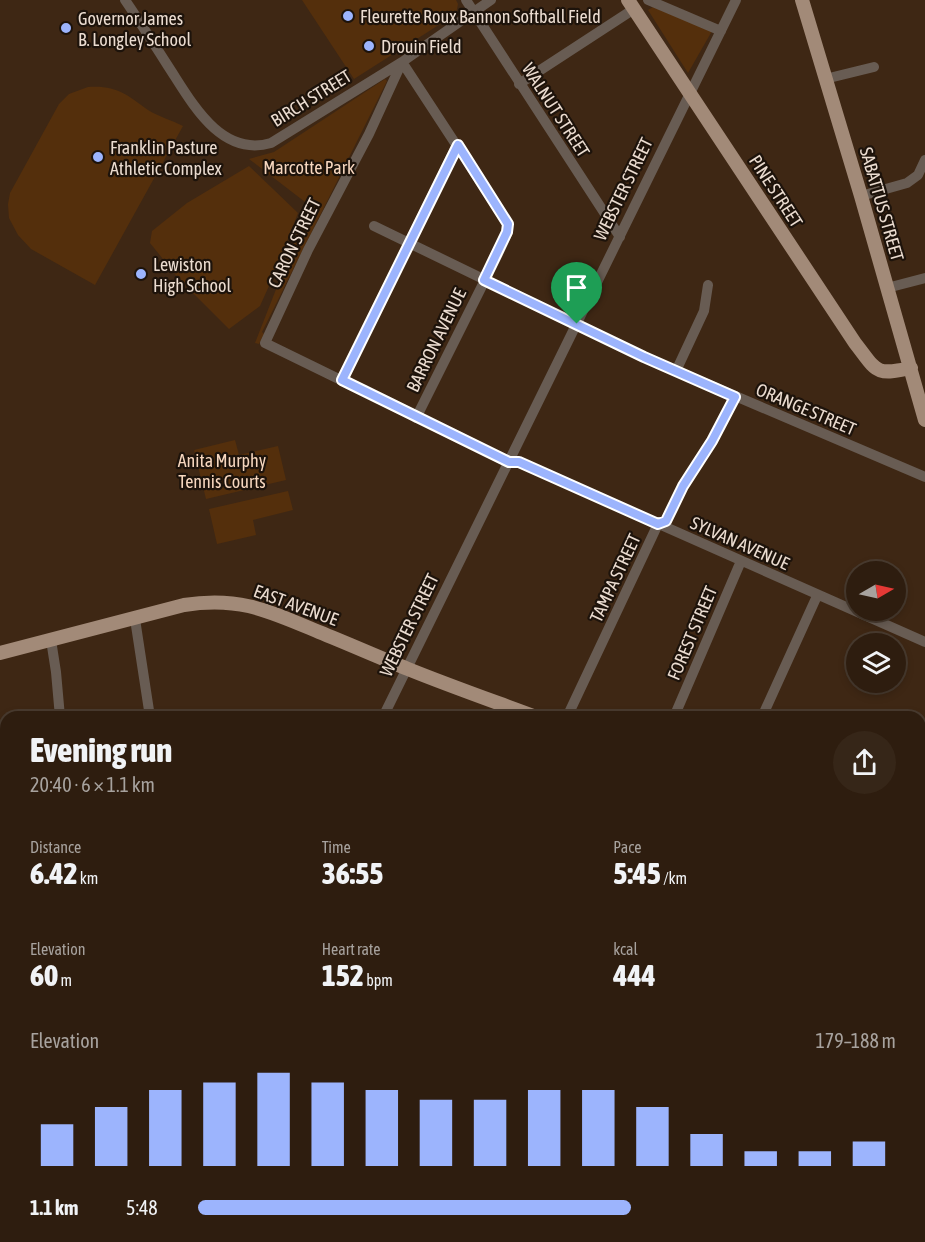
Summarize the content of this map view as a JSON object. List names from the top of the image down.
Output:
{
  "streets": {
    "main road": ["PINE STREET", "SABATTUS STREET", "EAST AVENUE"],
    "street": [
      "BIRCH STREET",
      "WALNUT STREET",
      "WEBSTER STREET",
      "CARON STREET",
      "BARRON AVENUE",
      "ORANGE STREET",
      "SYLVAN AVENUE",
      "TAMPA STREET",
      "FOREST STREET"
    ]
  },
  "crossings": [
    ["BIRCH STREET", "WALNUT STREET"],
    ["BIRCH STREET", "CARON STREET"],
    ["BIRCH STREET", "BARRON AVENUE"],
    ["WALNUT STREET", "WEBSTER STREET"],
    ["WEBSTER STREET", "PINE STREET"],
    ["WEBSTER STREET", "ORANGE STREET"],
    ["WEBSTER STREET", "SYLVAN AVENUE"],
    ["WEBSTER STREET", "EAST AVENUE"],
    ["PINE STREET", "SABATTUS STREET"],
    ["CARON STREET", "BARRON AVENUE"],
    ["CARON STREET", "SYLVAN AVENUE"],
    ["BARRON AVENUE", "ORANGE STREET"],
    ["BARRON AVENUE", "SYLVAN AVENUE"],
    ["ORANGE STREET", "TAMPA STREET"],
    ["SYLVAN AVENUE", "TAMPA STREET"],
    ["SYLVAN AVENUE", "FOREST STREET"]
  ],
  "parks": ["Marcotte Park", "Anita Murphy Tennis Courts"],
  "places": [
    "Fleurette Roux Bannon Softball Field",
    "Governor James B. Longley School",
    "Drouin Field",
    "Franklin Pasture Athletic Complex",
    "Lewiston High School"
  ],
  "north": "right",
  "page": {
    "heading": ["Evening run", "20:40 · 6 × 1.1 km"],
    "stats": [
      ["Distance", "6.42 km"],
      ["Time", "36:55"],
      ["Pace", "5:45 /km"],
      ["Elevation", "60 m"],
      ["Heart rate", "152 bpm"],
      ["kcal", "444"]
    ],
    "chart": ["Elevation", "179–188 m"],
    "list": [
      {
        "name": "1.1 km",
        "note": "5:48"
      }
    ]
  }
}
